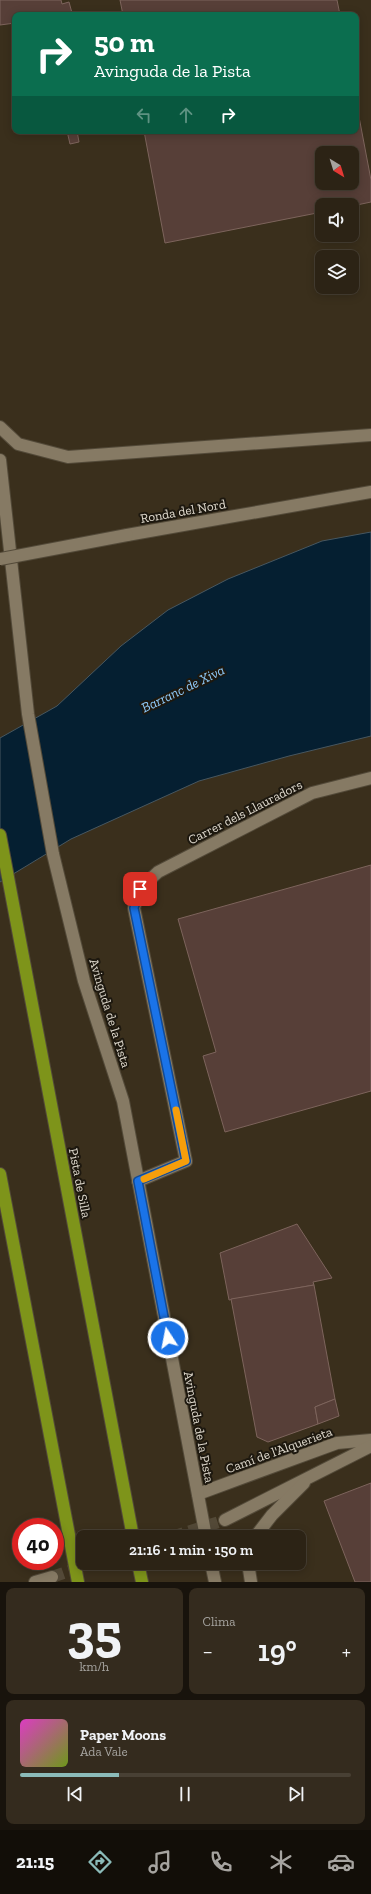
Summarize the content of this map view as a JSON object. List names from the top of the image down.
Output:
{
  "streets": {
    "highway": ["Pista de Silla"],
    "street": [
      "Ronda del Nord",
      "Carrer dels Llauradors",
      "Avinguda de la Pista",
      "Camí de l'Alquerieta"
    ]
  },
  "crossings": [
    ["Carrer dels Llauradors", "Avinguda de la Pista"],
    ["Avinguda de la Pista", "Camí de l'Alquerieta"]
  ],
  "water": ["Barranc de Xiva"],
  "north": "bottom right",
  "page": {
    "turn": ["50 m", "Avinguda de la Pista"],
    "limit": "40",
    "trip": "21:16 · 1 min · 150 m",
    "tile": [
      ["35", "km/h"],
      "Clima"
    ],
    "heat": ["−", "19°", "+"],
    "song": ["Paper Moons", "Ada Vale"],
    "tabs": "21:15"
  }
}
